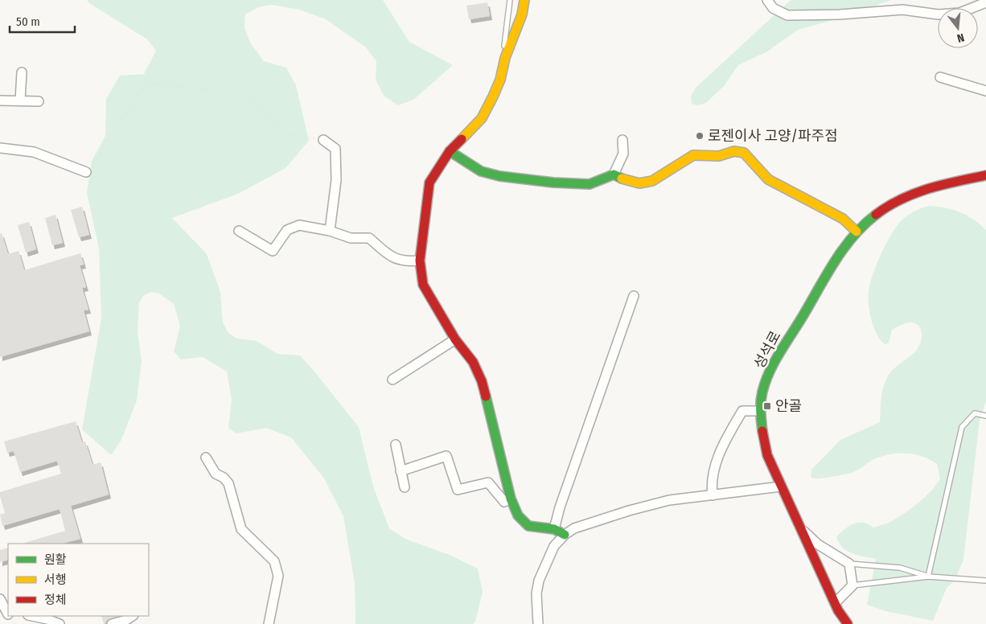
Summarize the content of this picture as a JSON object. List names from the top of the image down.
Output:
{
  "streets": {
    "street": ["성석로"]
  },
  "places": {
    "other": ["로젠이사 고양/파주점"],
    "transit": ["안골"]
  },
  "legend": ["원활", "서행", "정체"],
  "scale_bar": "50 m",
  "north": "bottom"
}
